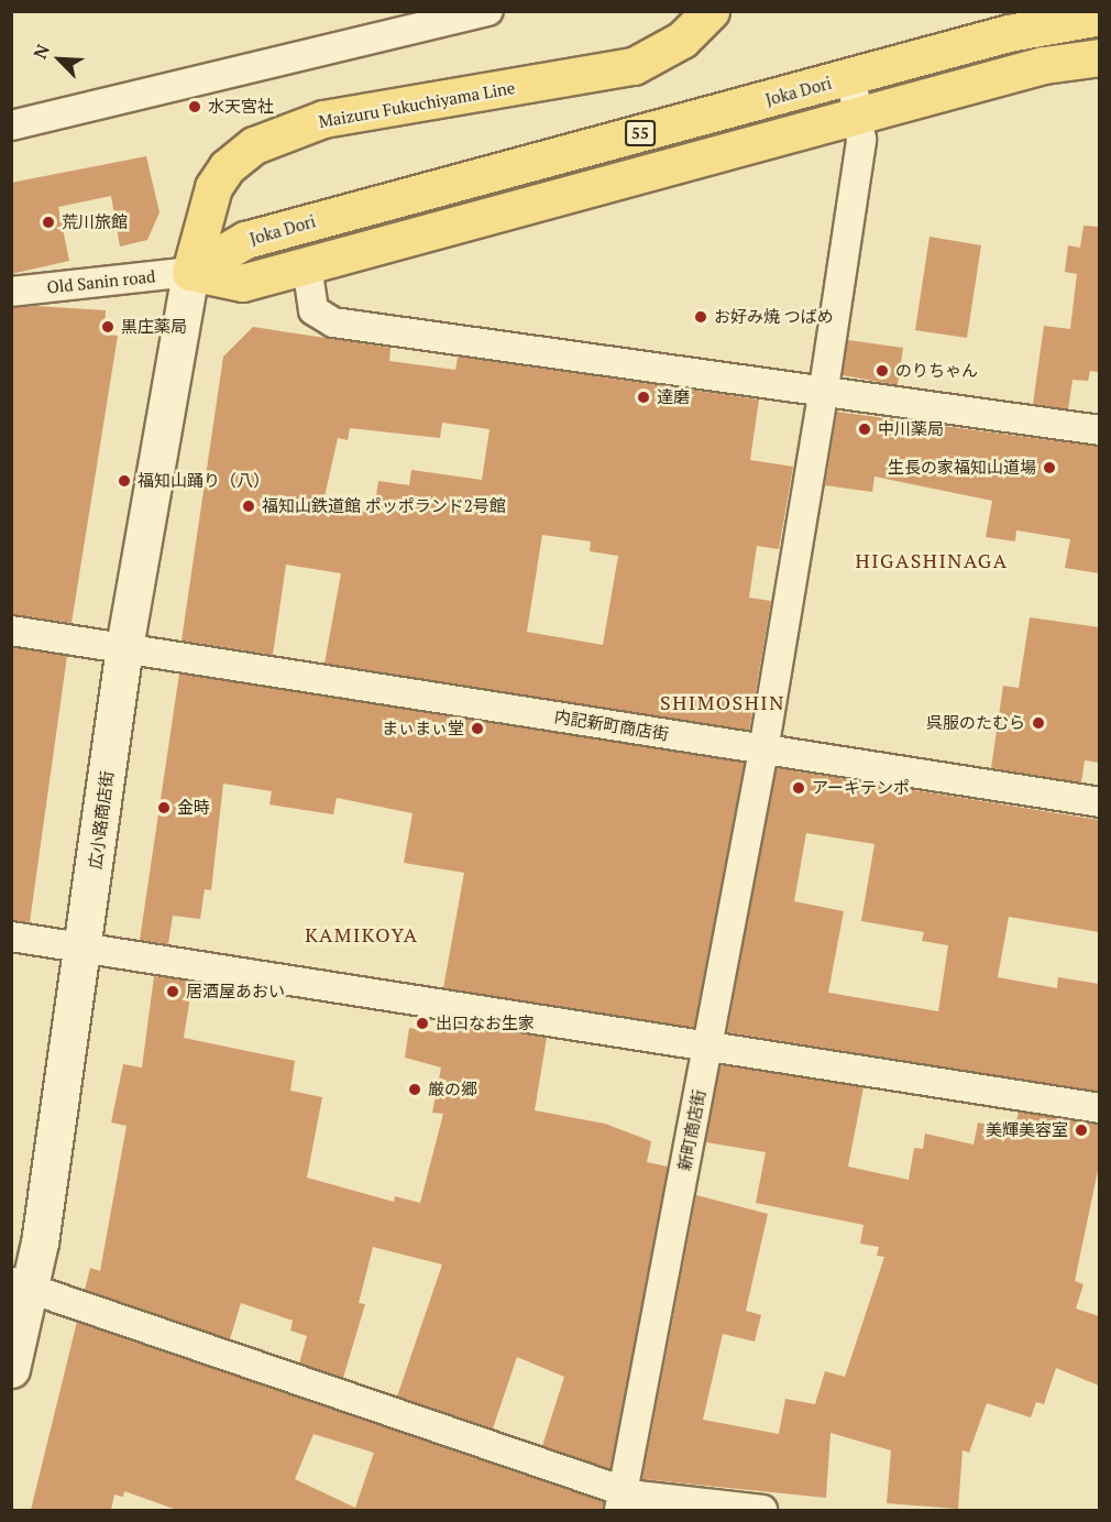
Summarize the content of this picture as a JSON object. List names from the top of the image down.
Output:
{
  "streets": {
    "main road": ["Joka Dori", "Maizuru Fukuchiyama Line", "55"],
    "street": [
      "Old Sanin road",
      "内記新町商店街",
      "広小路商店街",
      "新町商店街"
    ]
  },
  "crossings": [
    ["Joka Dori", "Maizuru Fukuchiyama Line"],
    ["Joka Dori", "55"],
    ["Joka Dori", "Old Sanin road"],
    ["Joka Dori", "広小路商店街"],
    ["Joka Dori", "新町商店街"],
    ["Maizuru Fukuchiyama Line", "55"],
    ["Maizuru Fukuchiyama Line", "Old Sanin road"],
    ["Maizuru Fukuchiyama Line", "広小路商店街"],
    ["55", "Old Sanin road"],
    ["55", "広小路商店街"],
    ["55", "新町商店街"],
    ["Old Sanin road", "広小路商店街"],
    ["内記新町商店街", "広小路商店街"],
    ["内記新町商店街", "新町商店街"]
  ],
  "districts": ["HIGASHINAGA", "SHIMOSHIN", "KAMIKOYA"],
  "places": [
    "水天宮社",
    "荒川旅館",
    "お好み焼 つばめ",
    "黒庄薬局",
    "のりちゃん",
    "達磨",
    "中川薬局",
    "生長の家福知山道場",
    "福知山踊り（八）",
    "福知山鉄道館 ポッポランド2号館",
    "呉服のたむら",
    "まぃまぃ堂",
    "アーキテンポ",
    "金時",
    "居酒屋あおい",
    "出口なお生家",
    "厳の郷",
    "美輝美容室"
  ],
  "north": "top left"
}
